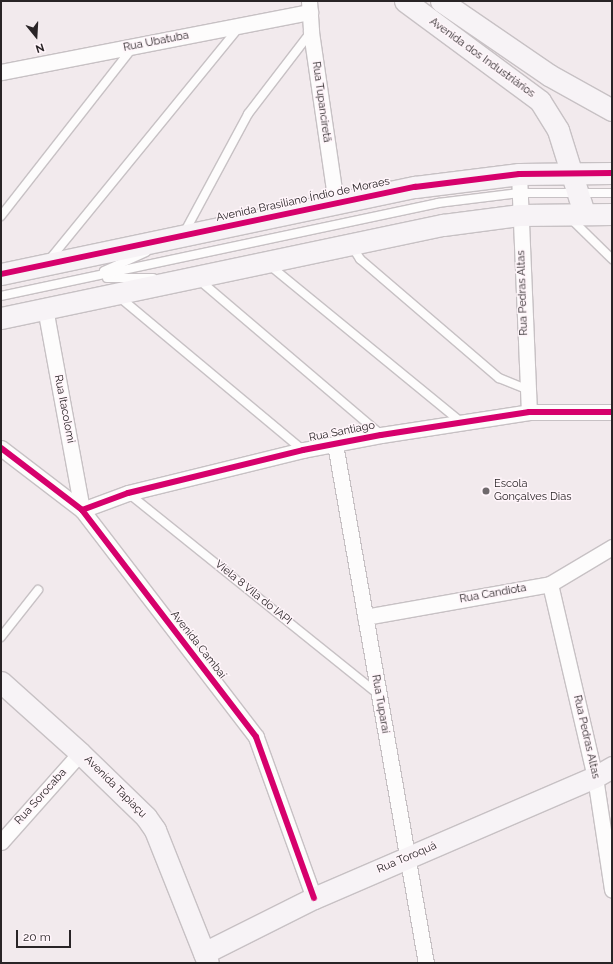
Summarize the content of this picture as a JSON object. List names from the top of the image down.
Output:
{
  "streets": {
    "street": [
      "Rua Ubatuba",
      "Avenida dos Industriários",
      "Rua Tupanciretã",
      "Avenida Brasiliano Índio de Moraes",
      "Rua Pedras Altas",
      "Rua Itacolomi",
      "Rua Santiago",
      "Rua Candiota",
      "Avenida Cambaí",
      "Rua Tuparaí",
      "Avenida Tapiaçu",
      "Rua Sorocaba",
      "Rua Toroquá"
    ],
    "lane": ["Viela 8 Vila do IAPI"]
  },
  "crossings": [
    ["Rua Ubatuba", "Rua Tupanciretã"],
    ["Avenida dos Industriários", "Avenida Brasiliano Índio de Moraes"],
    ["Rua Tupanciretã", "Avenida Brasiliano Índio de Moraes"],
    ["Avenida Brasiliano Índio de Moraes", "Rua Pedras Altas"],
    ["Rua Pedras Altas", "Rua Santiago"],
    ["Rua Pedras Altas", "Rua Candiota"],
    ["Rua Pedras Altas", "Rua Toroquá"],
    ["Rua Itacolomi", "Rua Santiago"],
    ["Rua Itacolomi", "Avenida Cambaí"],
    ["Rua Santiago", "Viela 8 Vila do IAPI"],
    ["Rua Santiago", "Avenida Cambaí"],
    ["Rua Santiago", "Rua Tuparaí"],
    ["Viela 8 Vila do IAPI", "Rua Tuparaí"],
    ["Rua Candiota", "Rua Tuparaí"],
    ["Avenida Cambaí", "Rua Toroquá"],
    ["Rua Tuparaí", "Rua Toroquá"],
    ["Avenida Tapiaçu", "Rua Sorocaba"],
    ["Avenida Tapiaçu", "Rua Toroquá"]
  ],
  "places": ["Escola Gonçalves Dias"],
  "scale_bar": "20 m",
  "north": "bottom"
}
